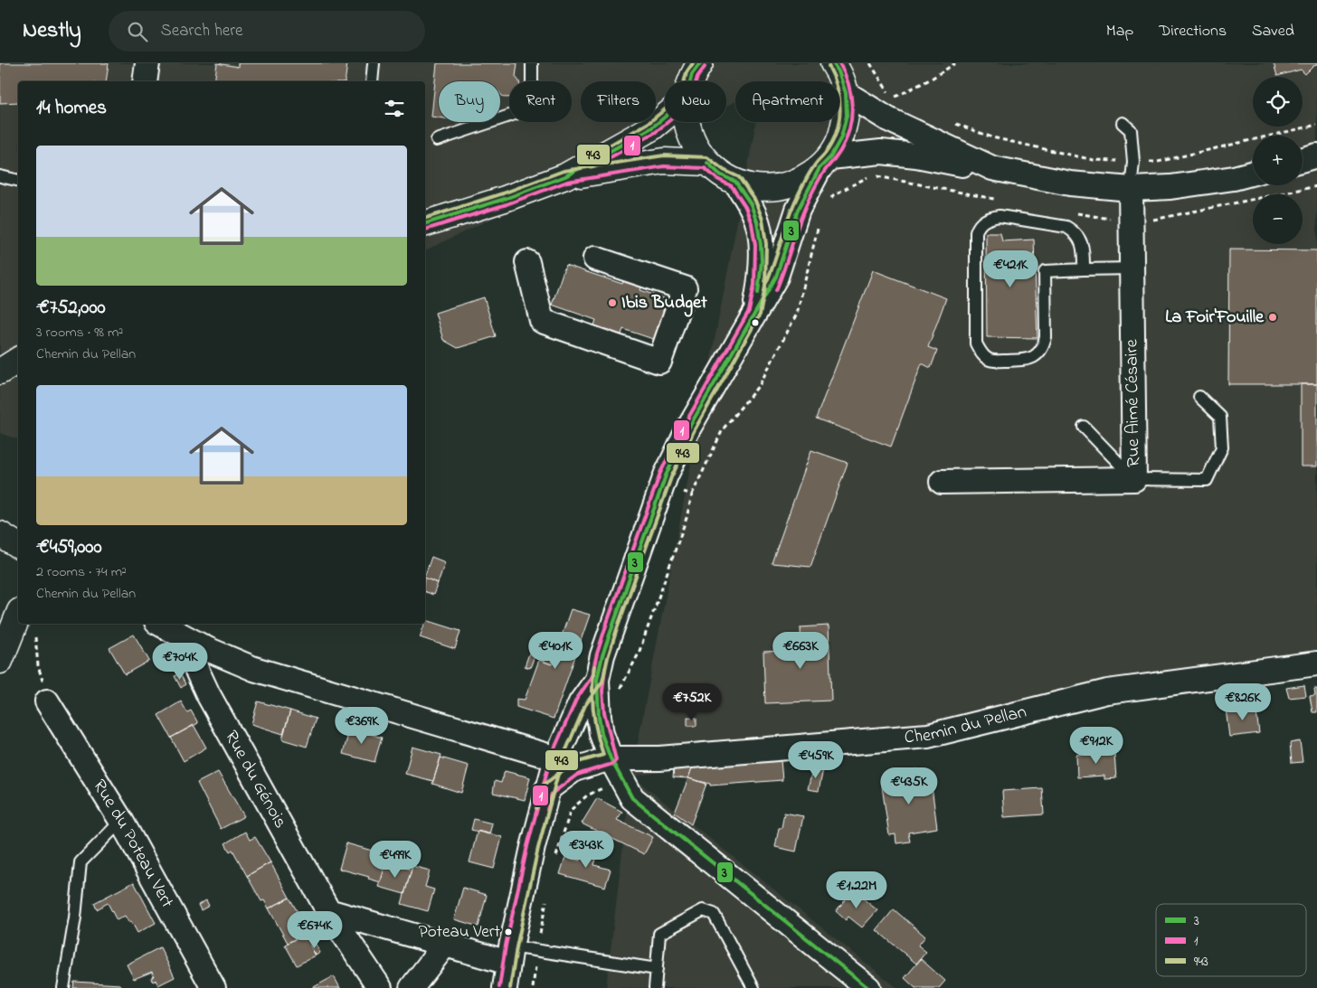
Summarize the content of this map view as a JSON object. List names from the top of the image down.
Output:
{
  "streets": {
    "street": [
      "Rue Aimé Césaire",
      "Chemin du Pellan",
      "Rue du Génois",
      "Rue du Poteau Vert"
    ]
  },
  "places": ["Ibis Budget", "La Foir'Fouille", "Poteau Vert"],
  "lines": ["transit line 3", "transit line 1", "transit line 943"],
  "legend": ["3", "1", "943"],
  "page": {
    "header": "Nestly",
    "search": "Search here",
    "nav": ["Map", "Directions", "Saved"],
    "map_buttons": ["+", "−"],
    "chip": [
      "Buy",
      "Rent",
      "Filters",
      "New",
      "Apartment"
    ],
    "heading": "14 homes",
    "list": [
      {
        "name": "€752,000",
        "note": "3 rooms · 98 m² · Chemin du Pellan"
      },
      {
        "name": "€459,000",
        "note": "2 rooms · 74 m² · Chemin du Pellan"
      }
    ],
    "price": [
      "€421K",
      "€401K",
      "€663K",
      "€704K",
      "€752K",
      "€826K",
      "€369K",
      "€912K",
      "€459K",
      "€435K",
      "€343K",
      "€499K",
      "€1.22M",
      "€674K"
    ]
  }
}
